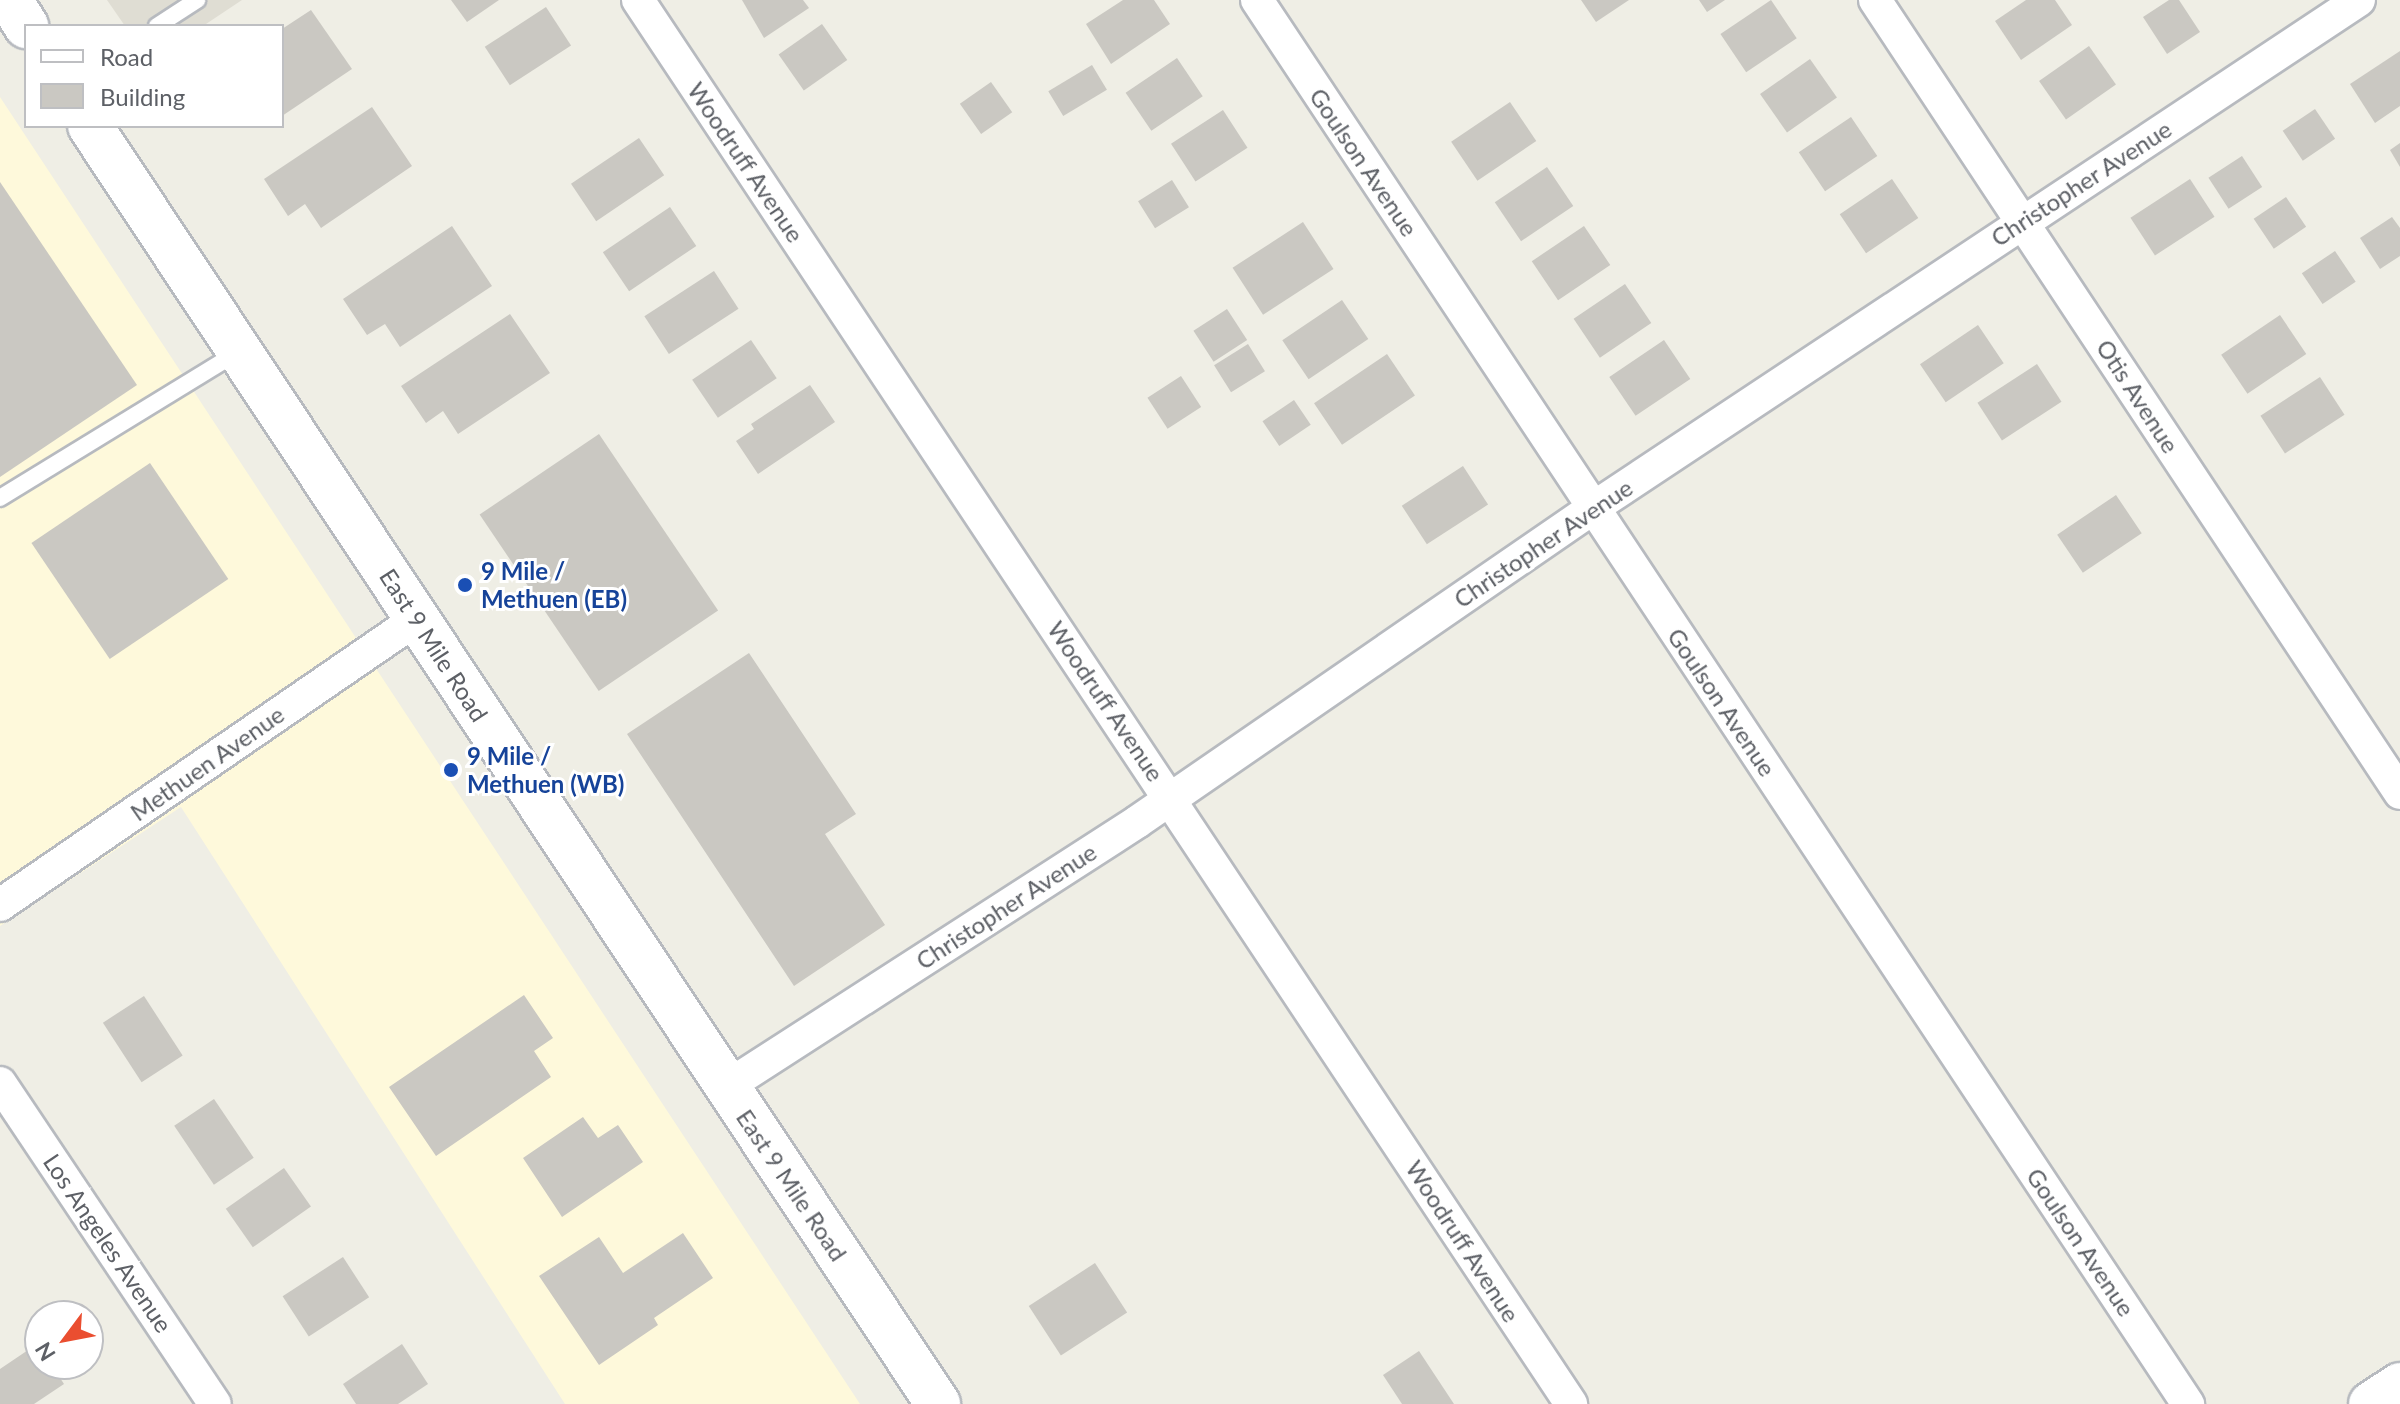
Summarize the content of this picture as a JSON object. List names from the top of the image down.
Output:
{
  "streets": {
    "main road": ["East 9 Mile Road"],
    "street": [
      "Woodruff Avenue",
      "Goulson Avenue",
      "Christopher Avenue",
      "Otis Avenue",
      "Methuen Avenue",
      "Los Angeles Avenue"
    ]
  },
  "crossings": [
    ["Woodruff Avenue", "Christopher Avenue"],
    ["Goulson Avenue", "Christopher Avenue"],
    ["Christopher Avenue", "Otis Avenue"],
    ["Christopher Avenue", "East 9 Mile Road"],
    ["East 9 Mile Road", "Methuen Avenue"]
  ],
  "places": ["9 Mile / Methuen (EB)", "9 Mile / Methuen (WB)"],
  "legend": ["Road", "Building"],
  "north": "bottom left"
}
